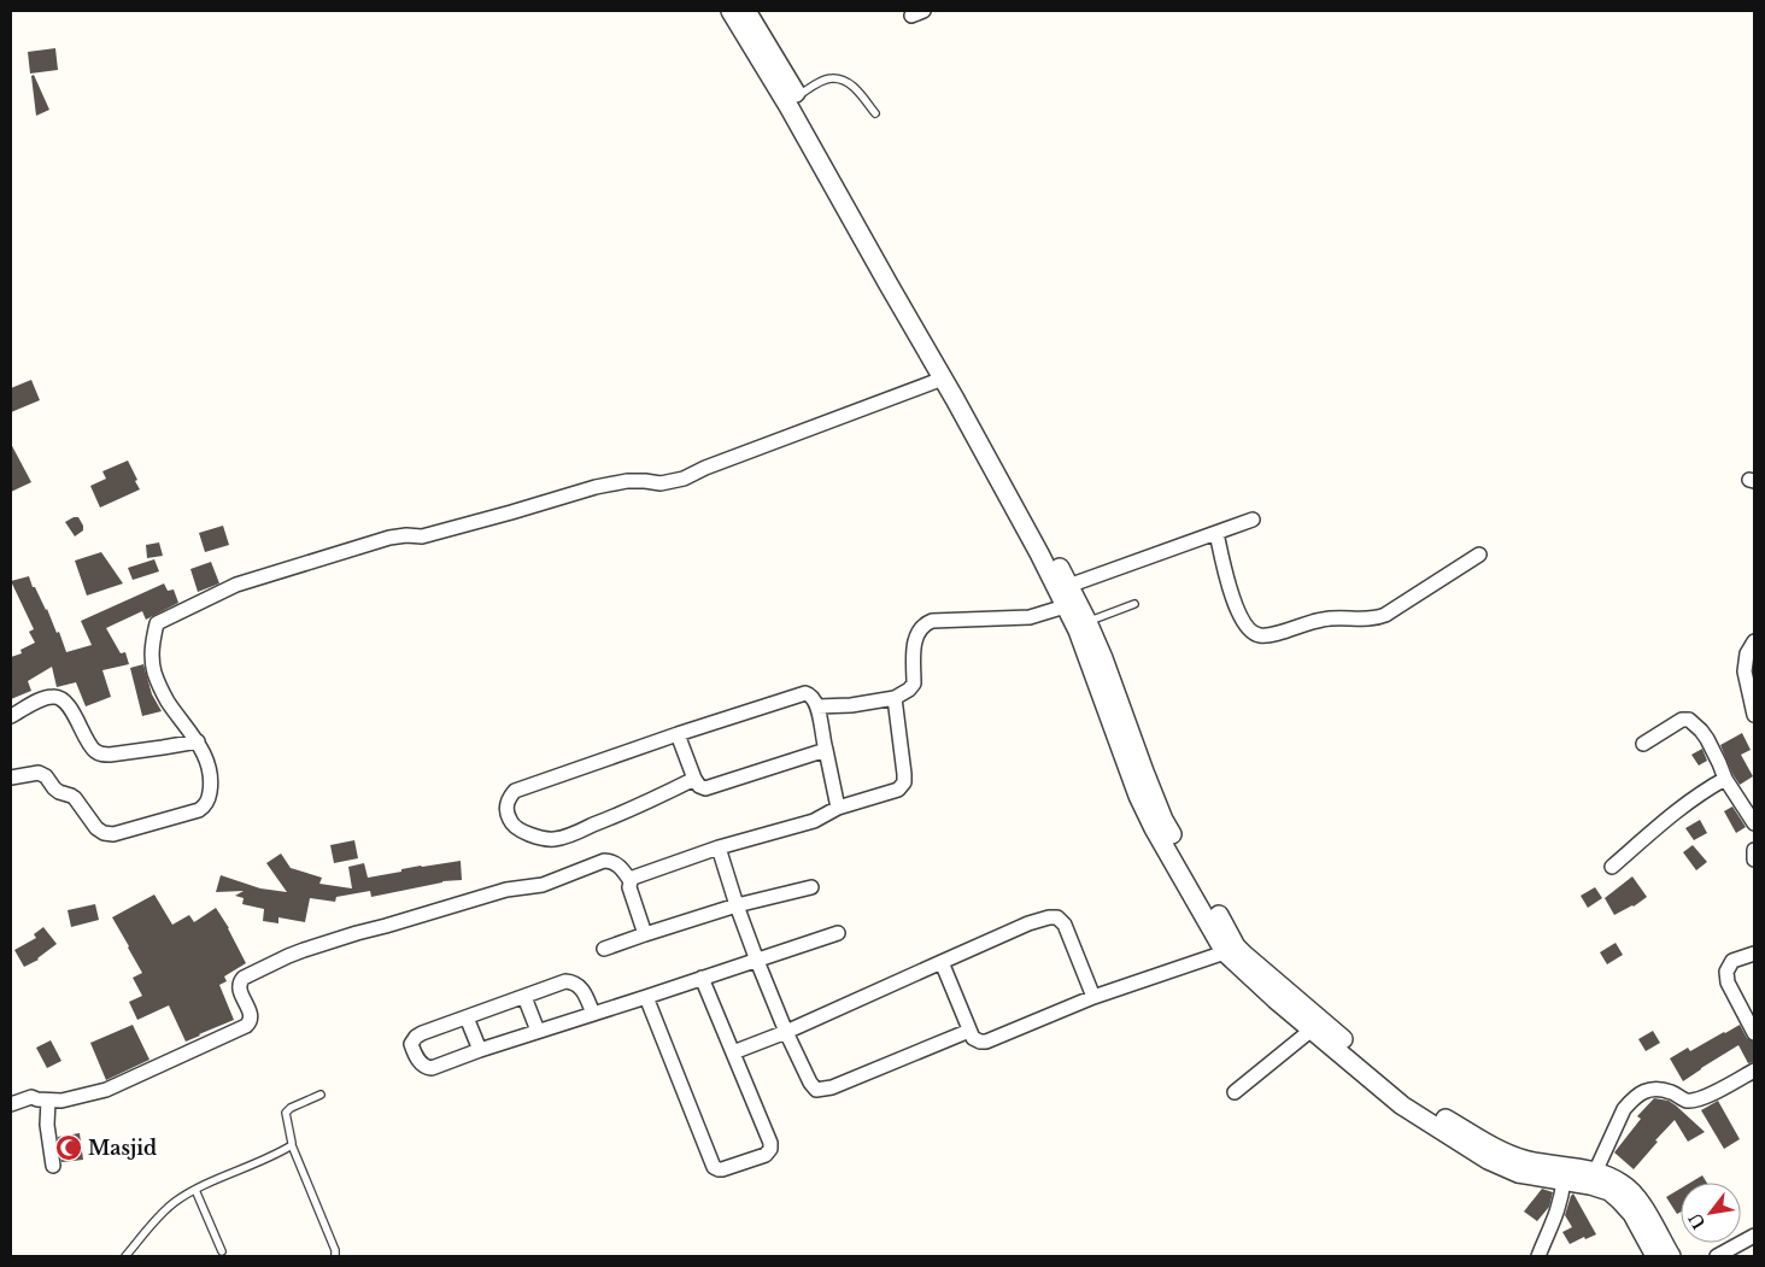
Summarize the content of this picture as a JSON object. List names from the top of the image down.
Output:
{
  "places": {
    "mosque": ["Masjid"]
  },
  "north": "bottom left"
}
